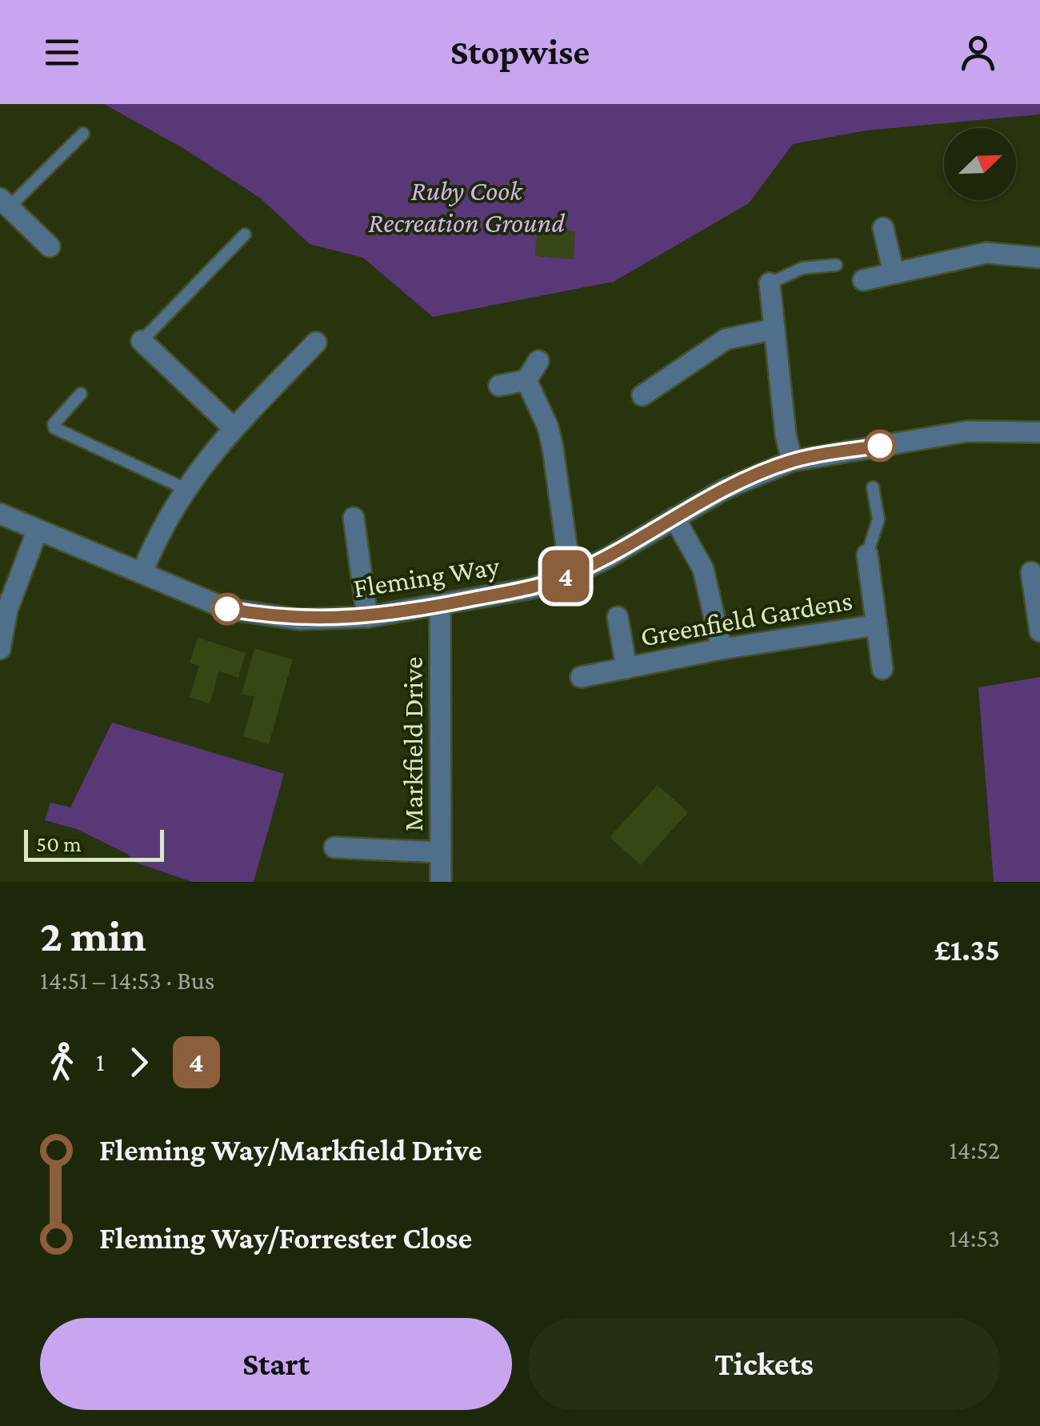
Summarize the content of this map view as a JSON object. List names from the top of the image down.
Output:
{
  "streets": {
    "street": ["Fleming Way", "Greenfield Gardens", "Markfield Drive"]
  },
  "crossings": [
    ["Fleming Way", "Markfield Drive"]
  ],
  "parks": ["Ruby Cook Recreation Ground"],
  "lines": ["bus line 4"],
  "scale_bar": "50 m",
  "north": "top right",
  "page": {
    "header": "Stopwise",
    "on_map": "4",
    "scale": "50 m",
    "heading": ["2 min", "14:51 – 14:53 · Bus", "£1.35"],
    "legs": ["1", "4"],
    "list": [
      {
        "name": "Fleming Way/Markfield Drive",
        "value": "14:52"
      },
      {
        "name": "Fleming Way/Forrester Close",
        "value": "14:53"
      }
    ],
    "buttons": ["Start", "Tickets"]
  }
}
